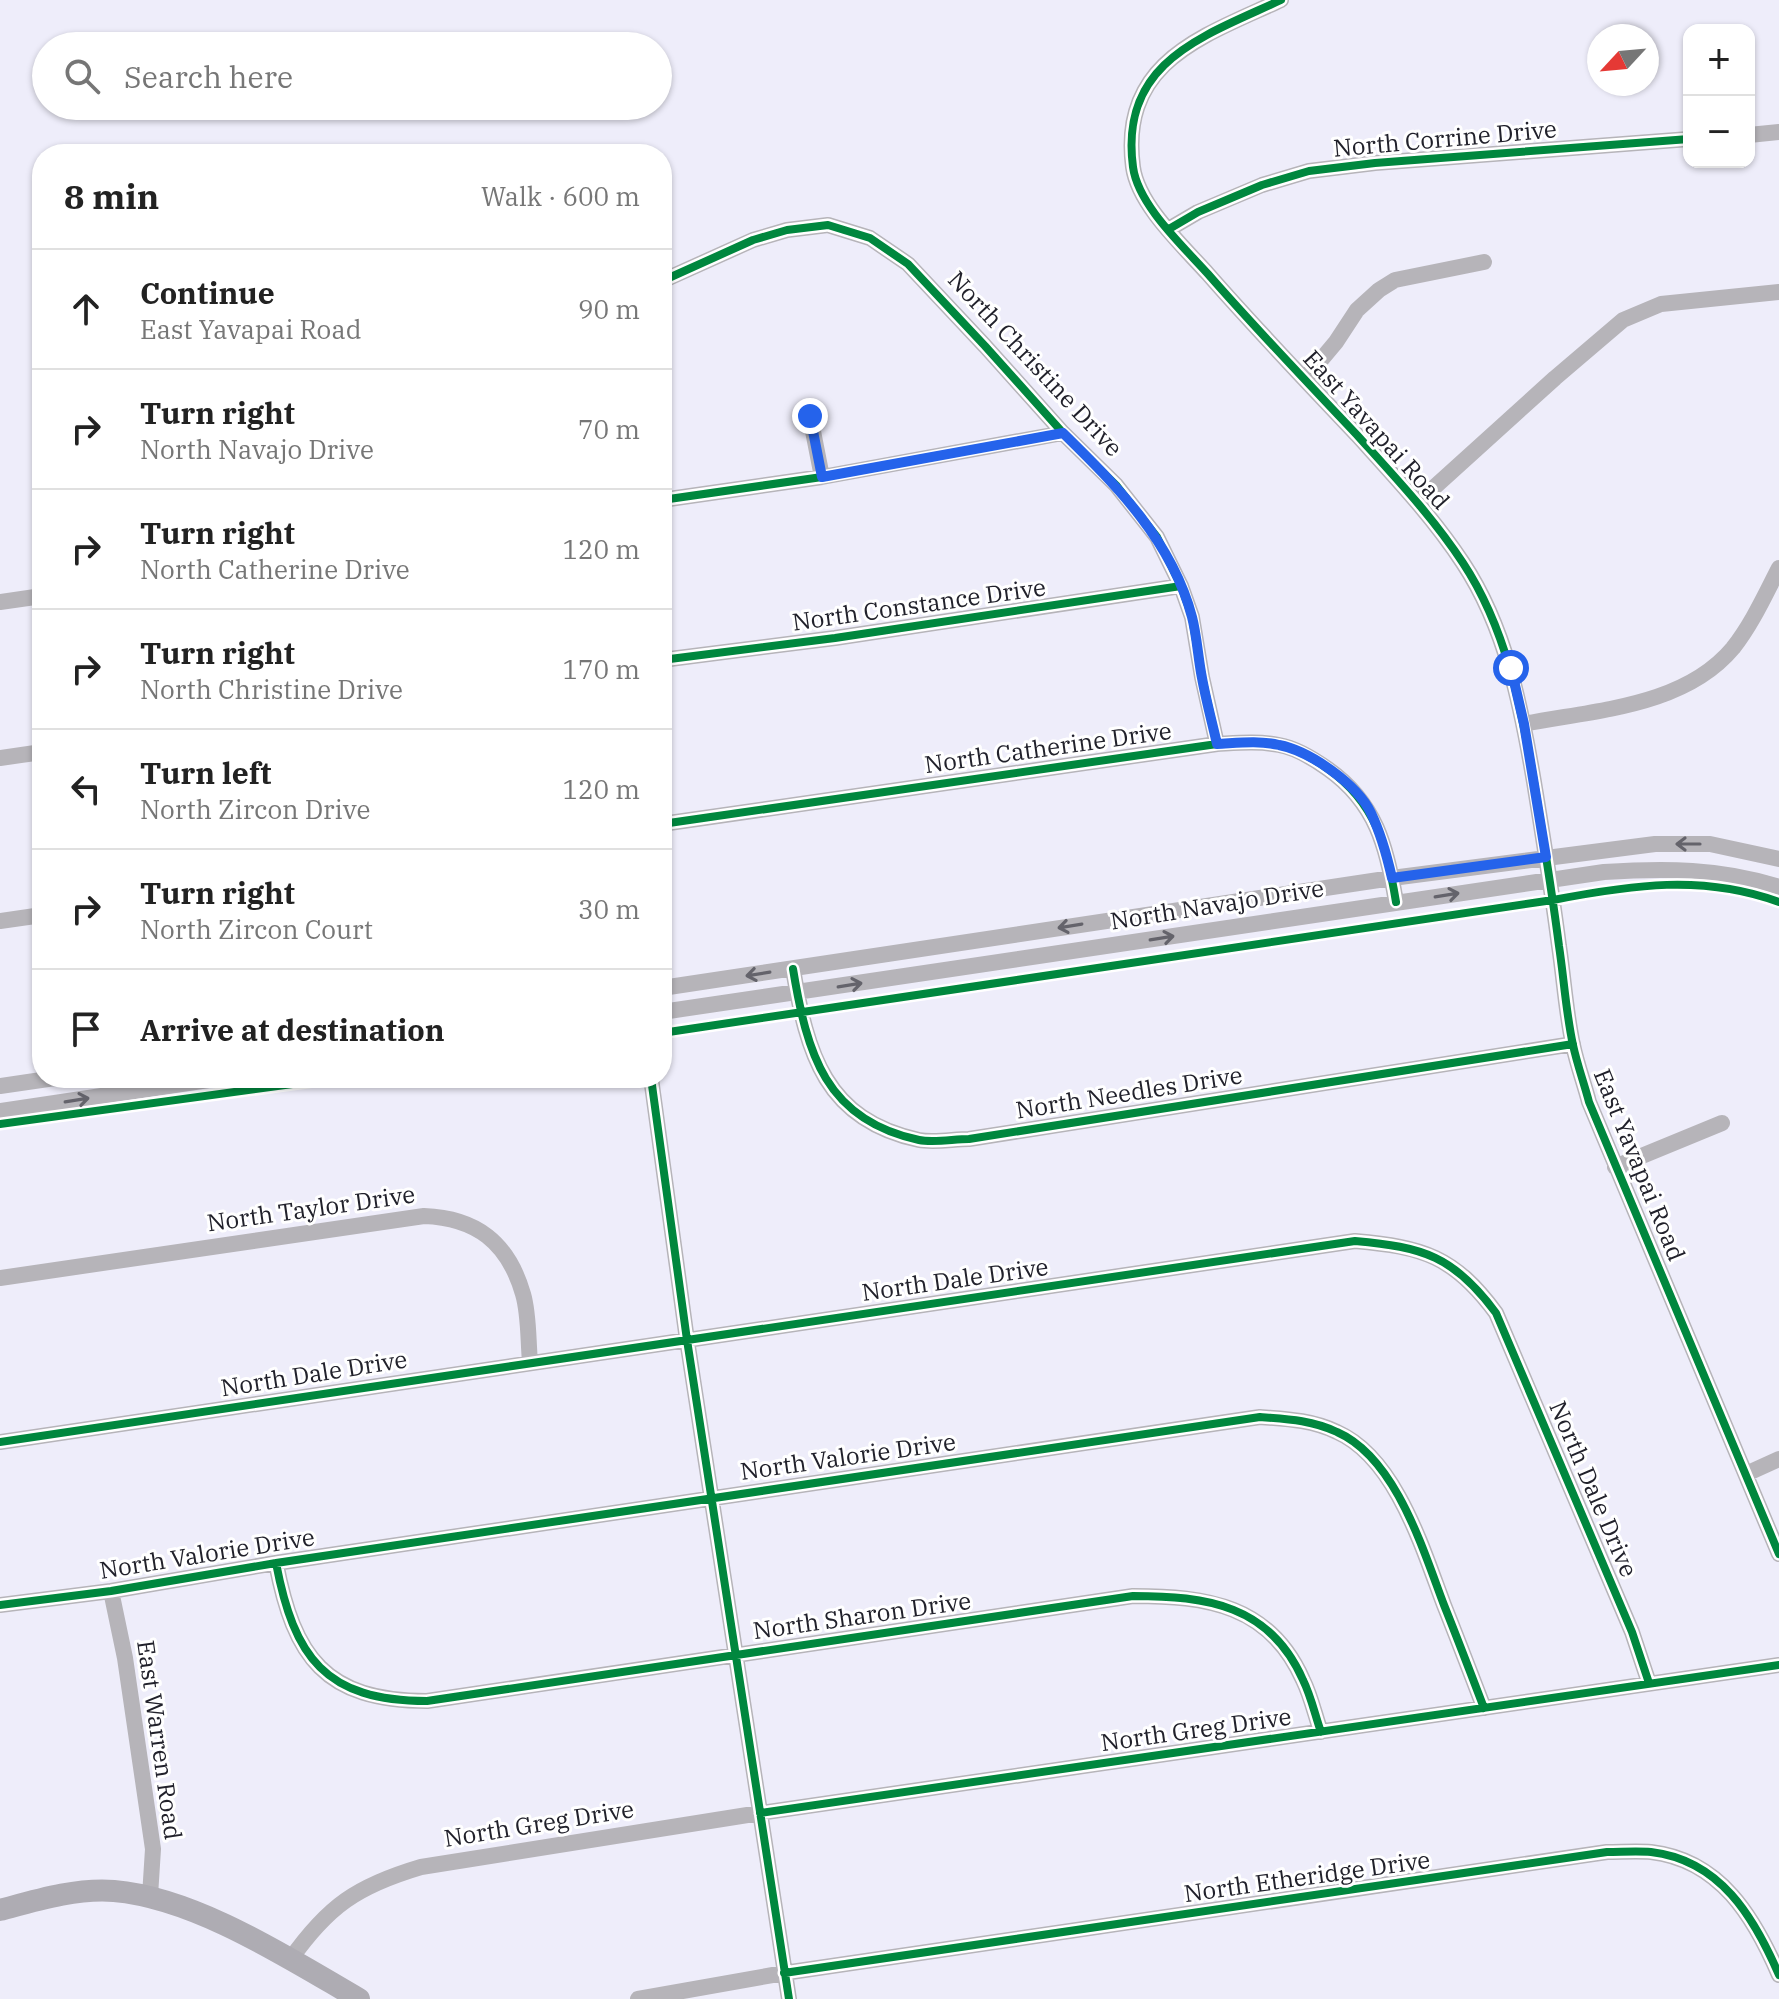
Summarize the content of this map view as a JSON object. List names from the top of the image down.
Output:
{
  "streets": {
    "street": [
      "North Corrine Drive",
      "North Christine Drive",
      "East Yavapai Road",
      "North Constance Drive",
      "North Catherine Drive",
      "North Navajo Drive",
      "North Needles Drive",
      "North Taylor Drive",
      "North Dale Drive",
      "North Valorie Drive",
      "North Sharon Drive",
      "North Greg Drive",
      "East Warren Road",
      "North Etheridge Drive"
    ]
  },
  "crossings": [
    ["North Corrine Drive", "East Yavapai Road"],
    ["North Christine Drive", "North Constance Drive"],
    ["North Christine Drive", "North Catherine Drive"],
    ["East Yavapai Road", "North Navajo Drive"],
    ["East Yavapai Road", "North Needles Drive"],
    ["North Catherine Drive", "North Navajo Drive"],
    ["North Navajo Drive", "North Needles Drive"],
    ["North Taylor Drive", "North Dale Drive"],
    ["North Dale Drive", "North Greg Drive"],
    ["North Valorie Drive", "North Sharon Drive"],
    ["North Valorie Drive", "North Greg Drive"],
    ["North Valorie Drive", "East Warren Road"],
    ["North Sharon Drive", "North Greg Drive"]
  ],
  "north": "bottom left",
  "page": {
    "map_buttons": ["+", "−"],
    "search": "Search here",
    "heading": ["8 min", "Walk · 600 m"],
    "list": [
      ["Continue", "East Yavapai Road", "90 m"],
      ["Turn right", "North Navajo Drive", "70 m"],
      ["Turn right", "North Catherine Drive", "120 m"],
      ["Turn right", "North Christine Drive", "170 m"],
      ["Turn left", "North Zircon Drive", "120 m"],
      ["Turn right", "North Zircon Court", "30 m"],
      "Arrive at destination"
    ]
  }
}
